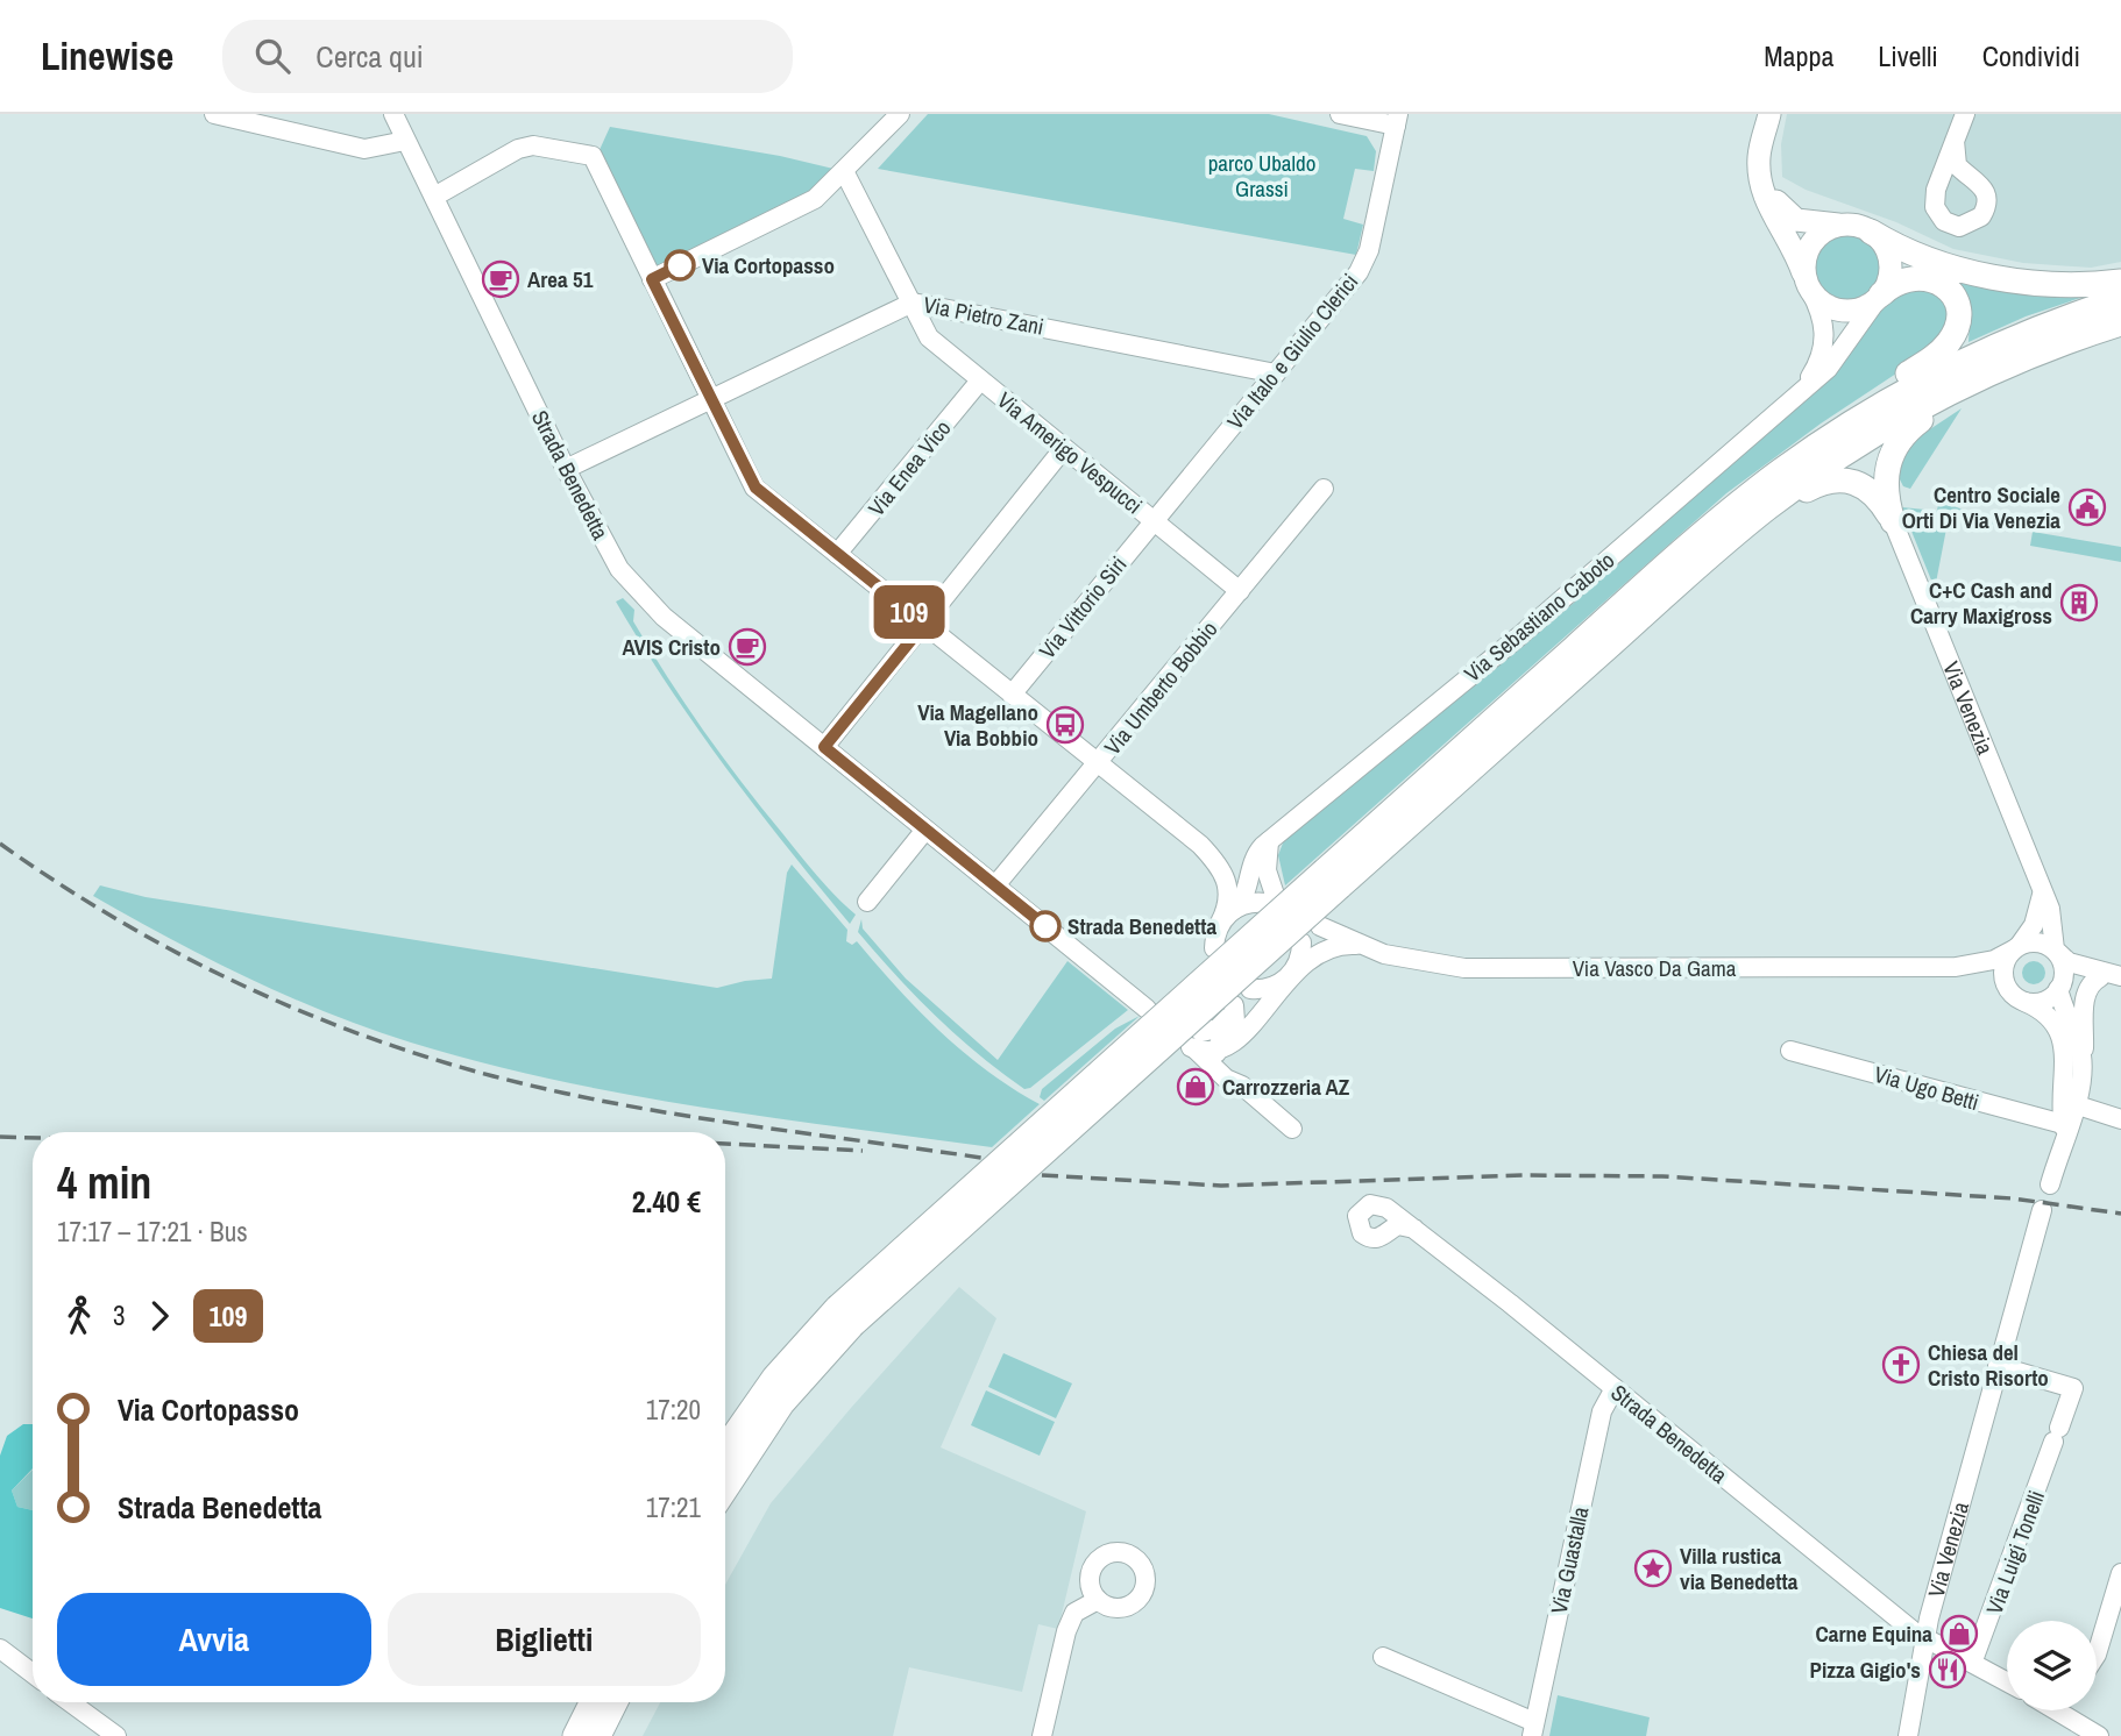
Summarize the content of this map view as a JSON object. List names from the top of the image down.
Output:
{
  "streets": {
    "street": [
      "Via Pietro Zani",
      "Via Italo e Giulio Clerici",
      "Via Amerigo Vespucci",
      "Via Enea Vico",
      "Strada Benedetta",
      "Via Vittorio Siri",
      "Via Sebastiano Caboto",
      "Via Umberto Bobbio",
      "Via Venezia",
      "Via Vasco Da Gama",
      "Via Ugo Betti",
      "Via Luigi Tonelli",
      "Via Guastalla"
    ]
  },
  "crossings": [
    ["Via Pietro Zani", "Via Italo e Giulio Clerici"],
    ["Via Pietro Zani", "Via Amerigo Vespucci"],
    ["Via Pietro Zani", "Strada Benedetta"],
    ["Via Italo e Giulio Clerici", "Via Amerigo Vespucci"],
    ["Via Italo e Giulio Clerici", "Via Vittorio Siri"],
    ["Via Amerigo Vespucci", "Via Enea Vico"],
    ["Via Amerigo Vespucci", "Via Vittorio Siri"],
    ["Via Amerigo Vespucci", "Via Umberto Bobbio"],
    ["Strada Benedetta", "Via Umberto Bobbio"],
    ["Strada Benedetta", "Via Venezia"],
    ["Strada Benedetta", "Via Luigi Tonelli"],
    ["Strada Benedetta", "Via Guastalla"],
    ["Via Venezia", "Via Vasco Da Gama"],
    ["Via Venezia", "Via Ugo Betti"],
    ["Via Venezia", "Via Luigi Tonelli"]
  ],
  "parks": ["parco Ubaldo Grassi"],
  "places": {
    "other": ["Via Cortopasso", "Strada Benedetta"],
    "cafe": ["Area 51", "AVIS Cristo"],
    "public building": ["Centro Sociale Orti Di Via Venezia"],
    "building": ["C+C Cash and Carry Maxigross"],
    "bus stop": ["Via Magellano Via Bobbio"],
    "shop": ["Carrozzeria AZ", "Carne Equina"],
    "church": ["Chiesa del Cristo Risorto"],
    "place": ["Villa rustica via Benedetta"],
    "restaurant": ["Pizza Gigio's"]
  },
  "lines": ["bus line 109"],
  "page": {
    "header": "Linewise",
    "search": "Cerca qui",
    "nav": ["Mappa", "Livelli", "Condividi"],
    "on_map": "109",
    "heading": ["4 min", "17:17 – 17:21 · Bus", "2.40 €"],
    "legs": ["3", "109"],
    "list": [
      {
        "name": "Via Cortopasso",
        "value": "17:20"
      },
      {
        "name": "Strada Benedetta",
        "value": "17:21"
      }
    ],
    "buttons": ["Avvia", "Biglietti"]
  }
}
